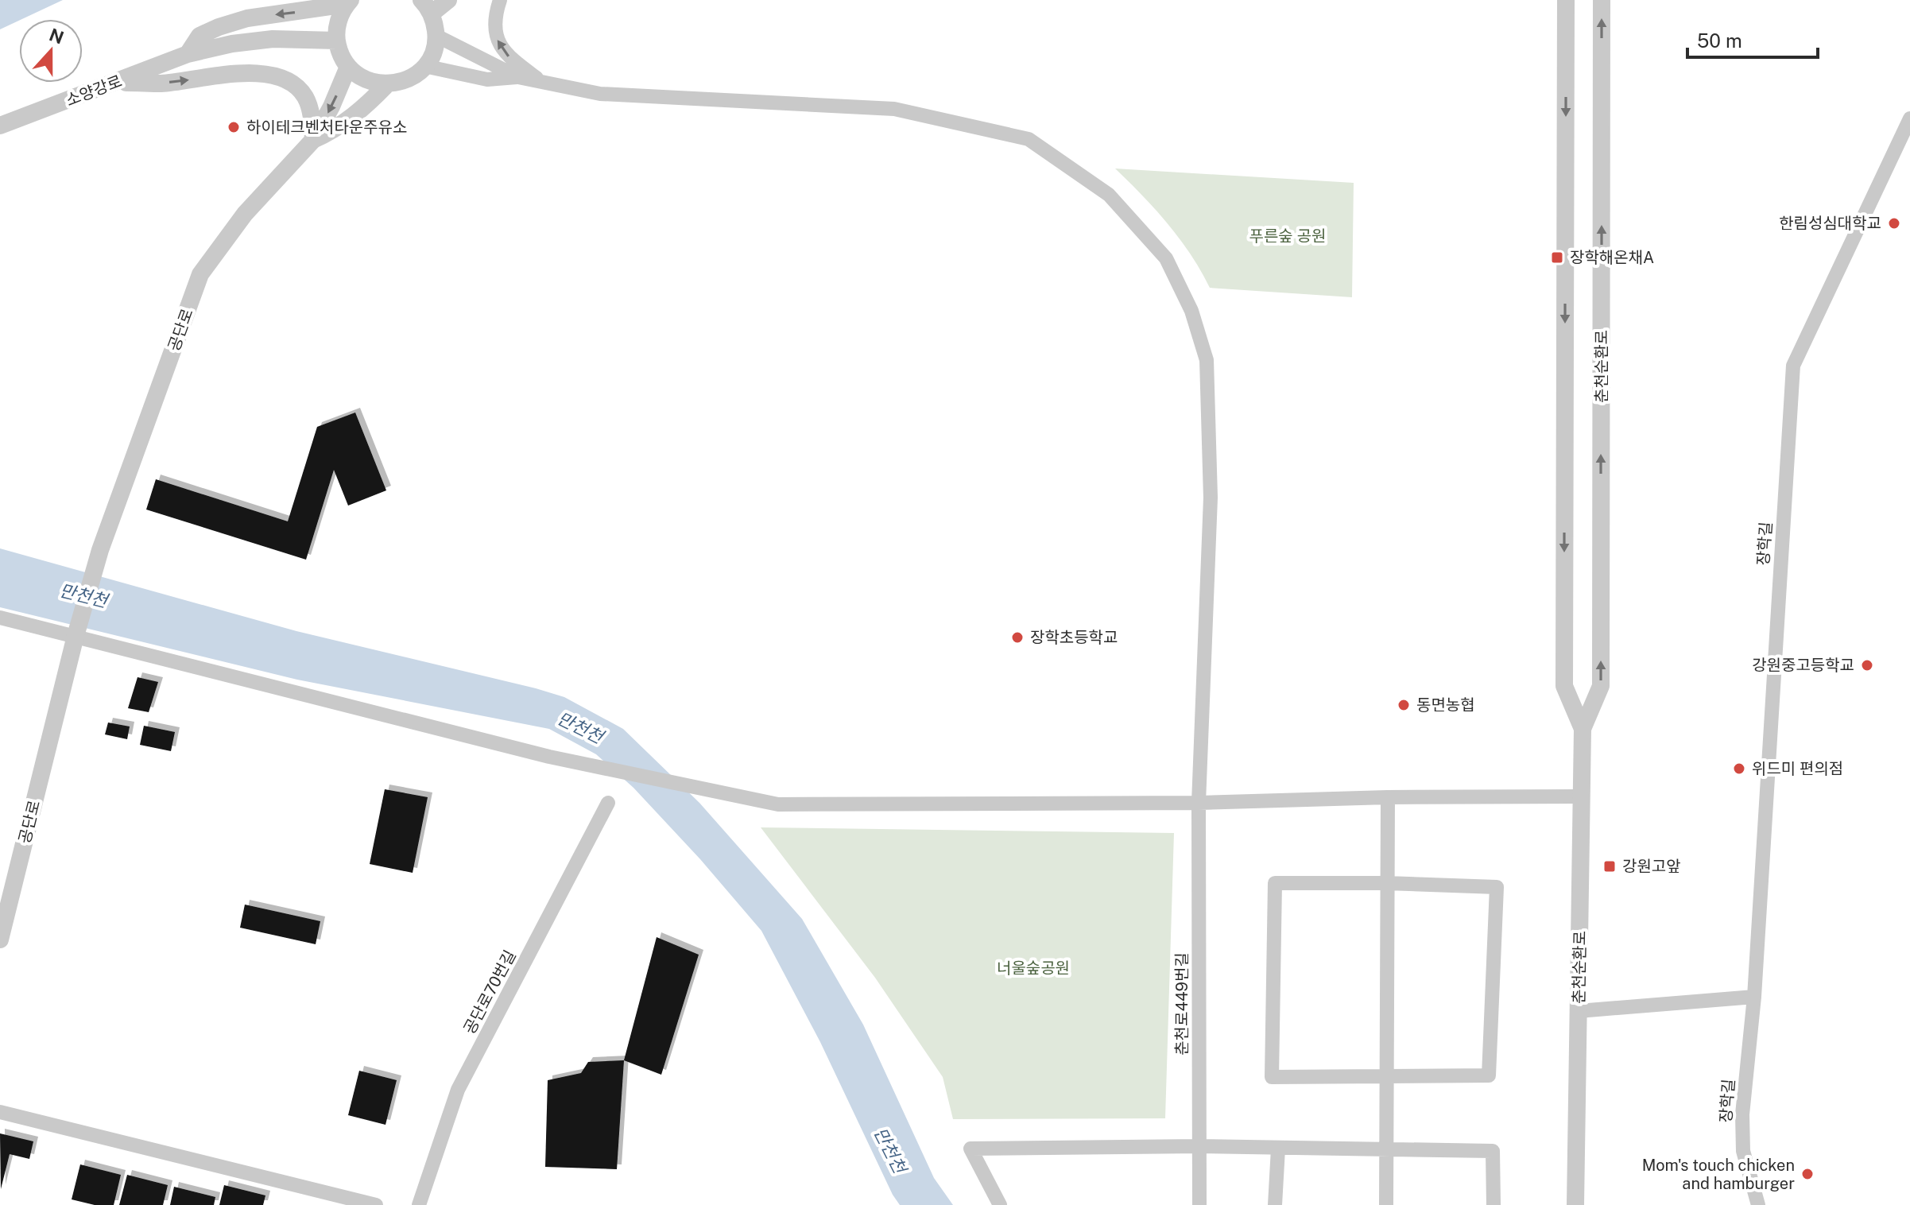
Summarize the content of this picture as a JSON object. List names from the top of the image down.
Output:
{
  "streets": {
    "street": [
      "소양강로",
      "공단로",
      "춘천순환로",
      "장학길",
      "공단로70번길",
      "춘천로449번길"
    ]
  },
  "water": ["만천천"],
  "parks": ["푸른숲 공원", "너울숲공원"],
  "places": {
    "other": [
      "하이테크벤처타운주유소",
      "한림성심대학교",
      "장학초등학교",
      "강원중고등학교",
      "동면농협",
      "위드미 편의점",
      "Mom's touch chicken and hamburger"
    ],
    "transit": ["장학해온채A", "강원고앞"]
  },
  "scale_bar": "50 m",
  "north": "top"
}
